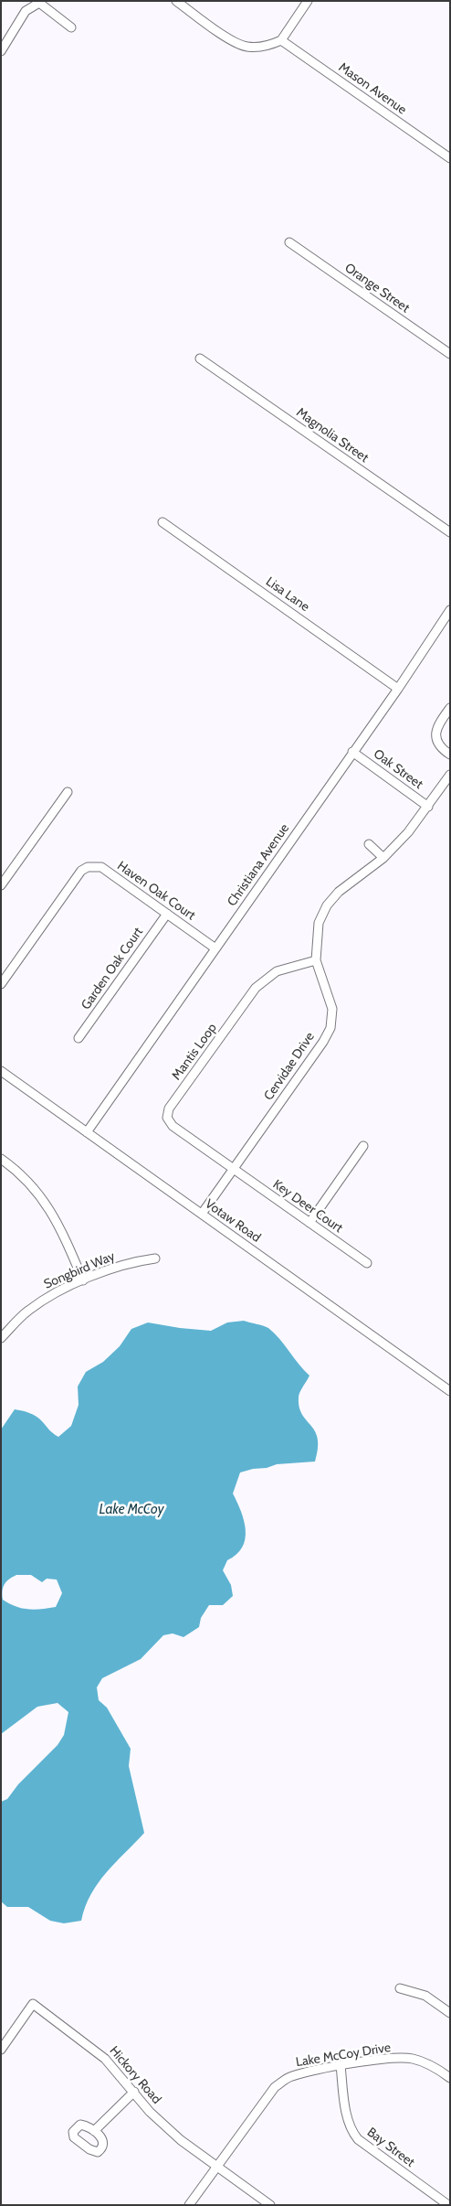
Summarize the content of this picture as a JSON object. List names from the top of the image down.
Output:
{
  "streets": {
    "street": [
      "Mason Avenue",
      "Orange Street",
      "Magnolia Street",
      "Lisa Lane",
      "Oak Street",
      "Christiana Avenue",
      "Haven Oak Court",
      "Garden Oak Court",
      "Mantis Loop",
      "Cervidae Drive",
      "Key Deer Court",
      "Votaw Road",
      "Songbird Way",
      "Lake McCoy Drive",
      "Hickory Road",
      "Bay Street"
    ]
  },
  "crossings": [
    ["Lisa Lane", "Christiana Avenue"],
    ["Oak Street", "Christiana Avenue"],
    ["Oak Street", "Cervidae Drive"],
    ["Christiana Avenue", "Haven Oak Court"],
    ["Christiana Avenue", "Votaw Road"],
    ["Haven Oak Court", "Garden Oak Court"],
    ["Mantis Loop", "Cervidae Drive"],
    ["Mantis Loop", "Key Deer Court"],
    ["Cervidae Drive", "Key Deer Court"],
    ["Cervidae Drive", "Votaw Road"],
    ["Lake McCoy Drive", "Hickory Road"],
    ["Lake McCoy Drive", "Bay Street"]
  ],
  "water": ["Lake McCoy"]
}
